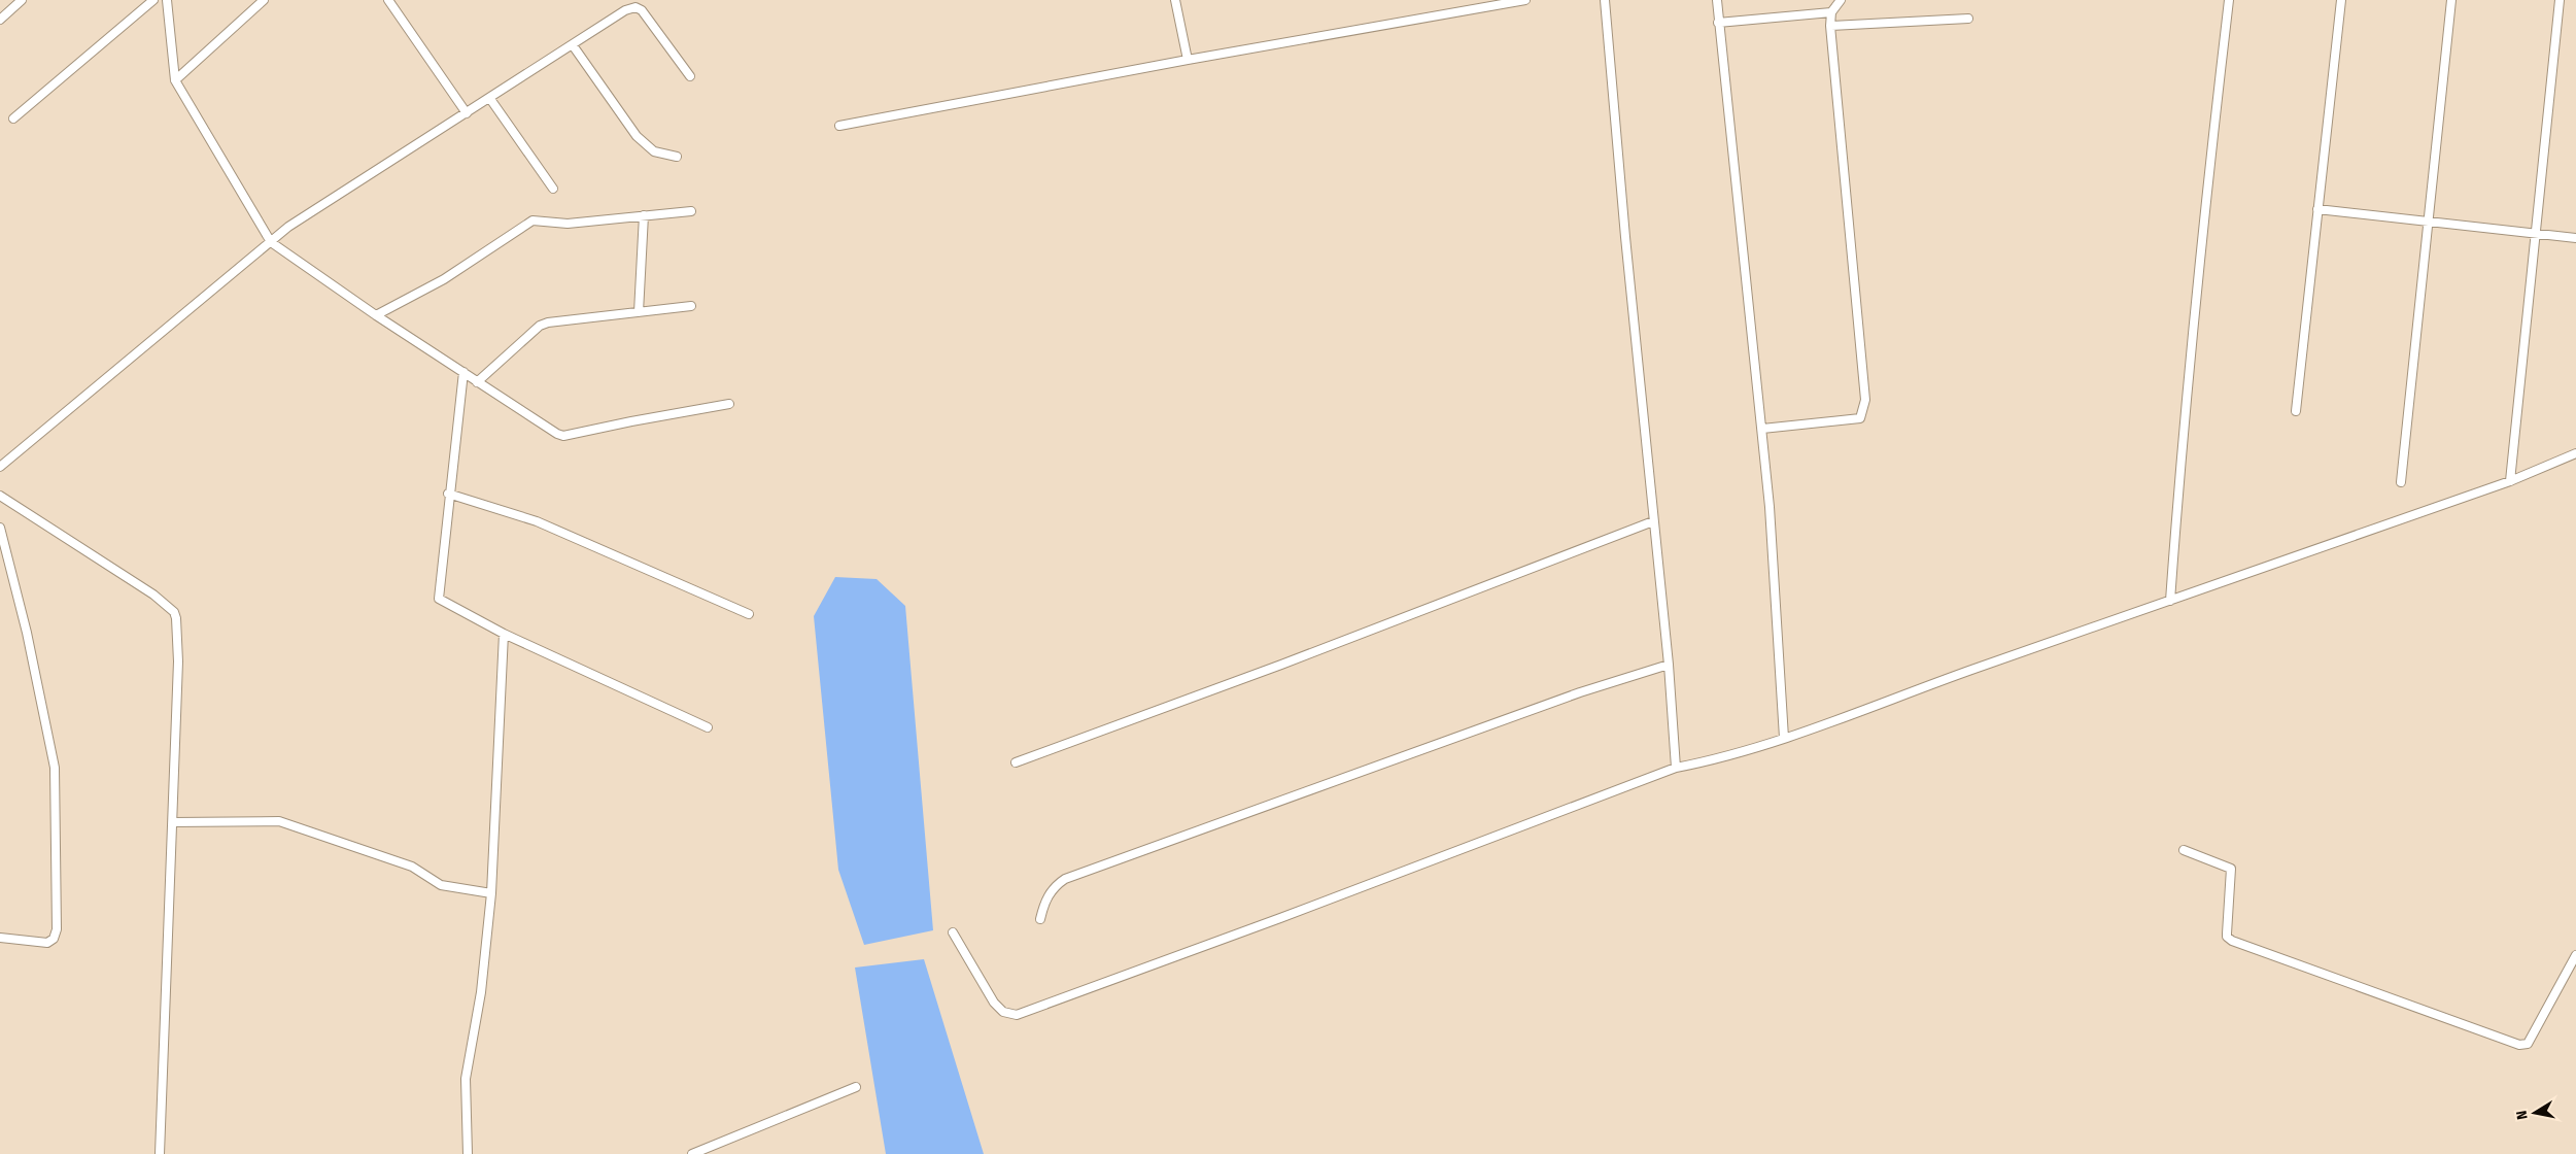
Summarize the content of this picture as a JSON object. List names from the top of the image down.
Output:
{
  "north": "left"
}
